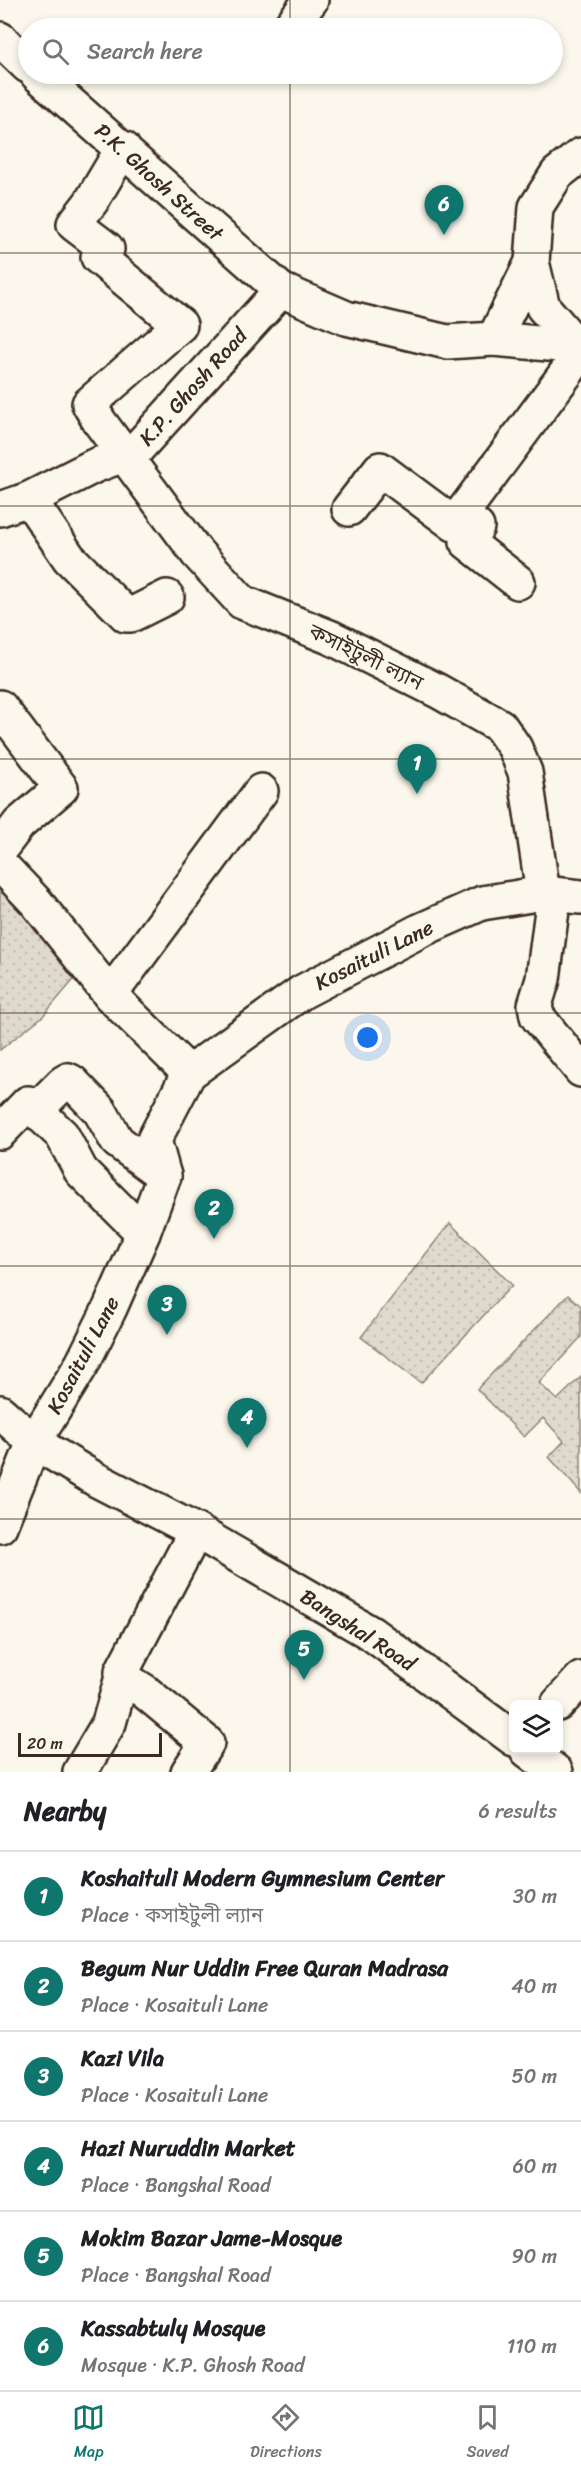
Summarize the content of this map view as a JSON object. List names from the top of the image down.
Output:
{
  "streets": {
    "street": [
      "P.K. Ghosh Street",
      "K.P. Ghosh Road",
      "কসাইটুলী ল্যান",
      "Kosaituli Lane",
      "Bangshal Road"
    ]
  },
  "crossings": [
    ["P.K. Ghosh Street", "K.P. Ghosh Road"],
    ["K.P. Ghosh Road", "কসাইটুলী ল্যান"],
    ["কসাইটুলী ল্যান", "Kosaituli Lane"],
    ["Kosaituli Lane", "Bangshal Road"]
  ],
  "scale_bar": "20 m",
  "page": {
    "search": "Search here",
    "pins": [
      "6",
      "1",
      "2",
      "3",
      "4",
      "5"
    ],
    "scale": "20 m",
    "heading": ["Nearby", "6 results"],
    "list": [
      {
        "mark": "1",
        "name": "Koshaituli Modern Gymnesium Center",
        "note": "Place · কসাইটুলী ল্যান",
        "value": "30 m"
      },
      {
        "mark": "2",
        "name": "Begum Nur Uddin Free Quran Madrasa",
        "note": "Place · Kosaituli Lane",
        "value": "40 m"
      },
      {
        "mark": "3",
        "name": "Kazi Vila",
        "note": "Place · Kosaituli Lane",
        "value": "50 m"
      },
      {
        "mark": "4",
        "name": "Hazi Nuruddin Market",
        "note": "Place · Bangshal Road",
        "value": "60 m"
      },
      {
        "mark": "5",
        "name": "Mokim Bazar Jame-Mosque",
        "note": "Place · Bangshal Road",
        "value": "90 m"
      },
      {
        "mark": "6",
        "name": "Kassabtuly Mosque",
        "note": "Mosque · K.P. Ghosh Road",
        "value": "110 m"
      }
    ],
    "nav": ["Map", "Directions", "Saved"]
  }
}
